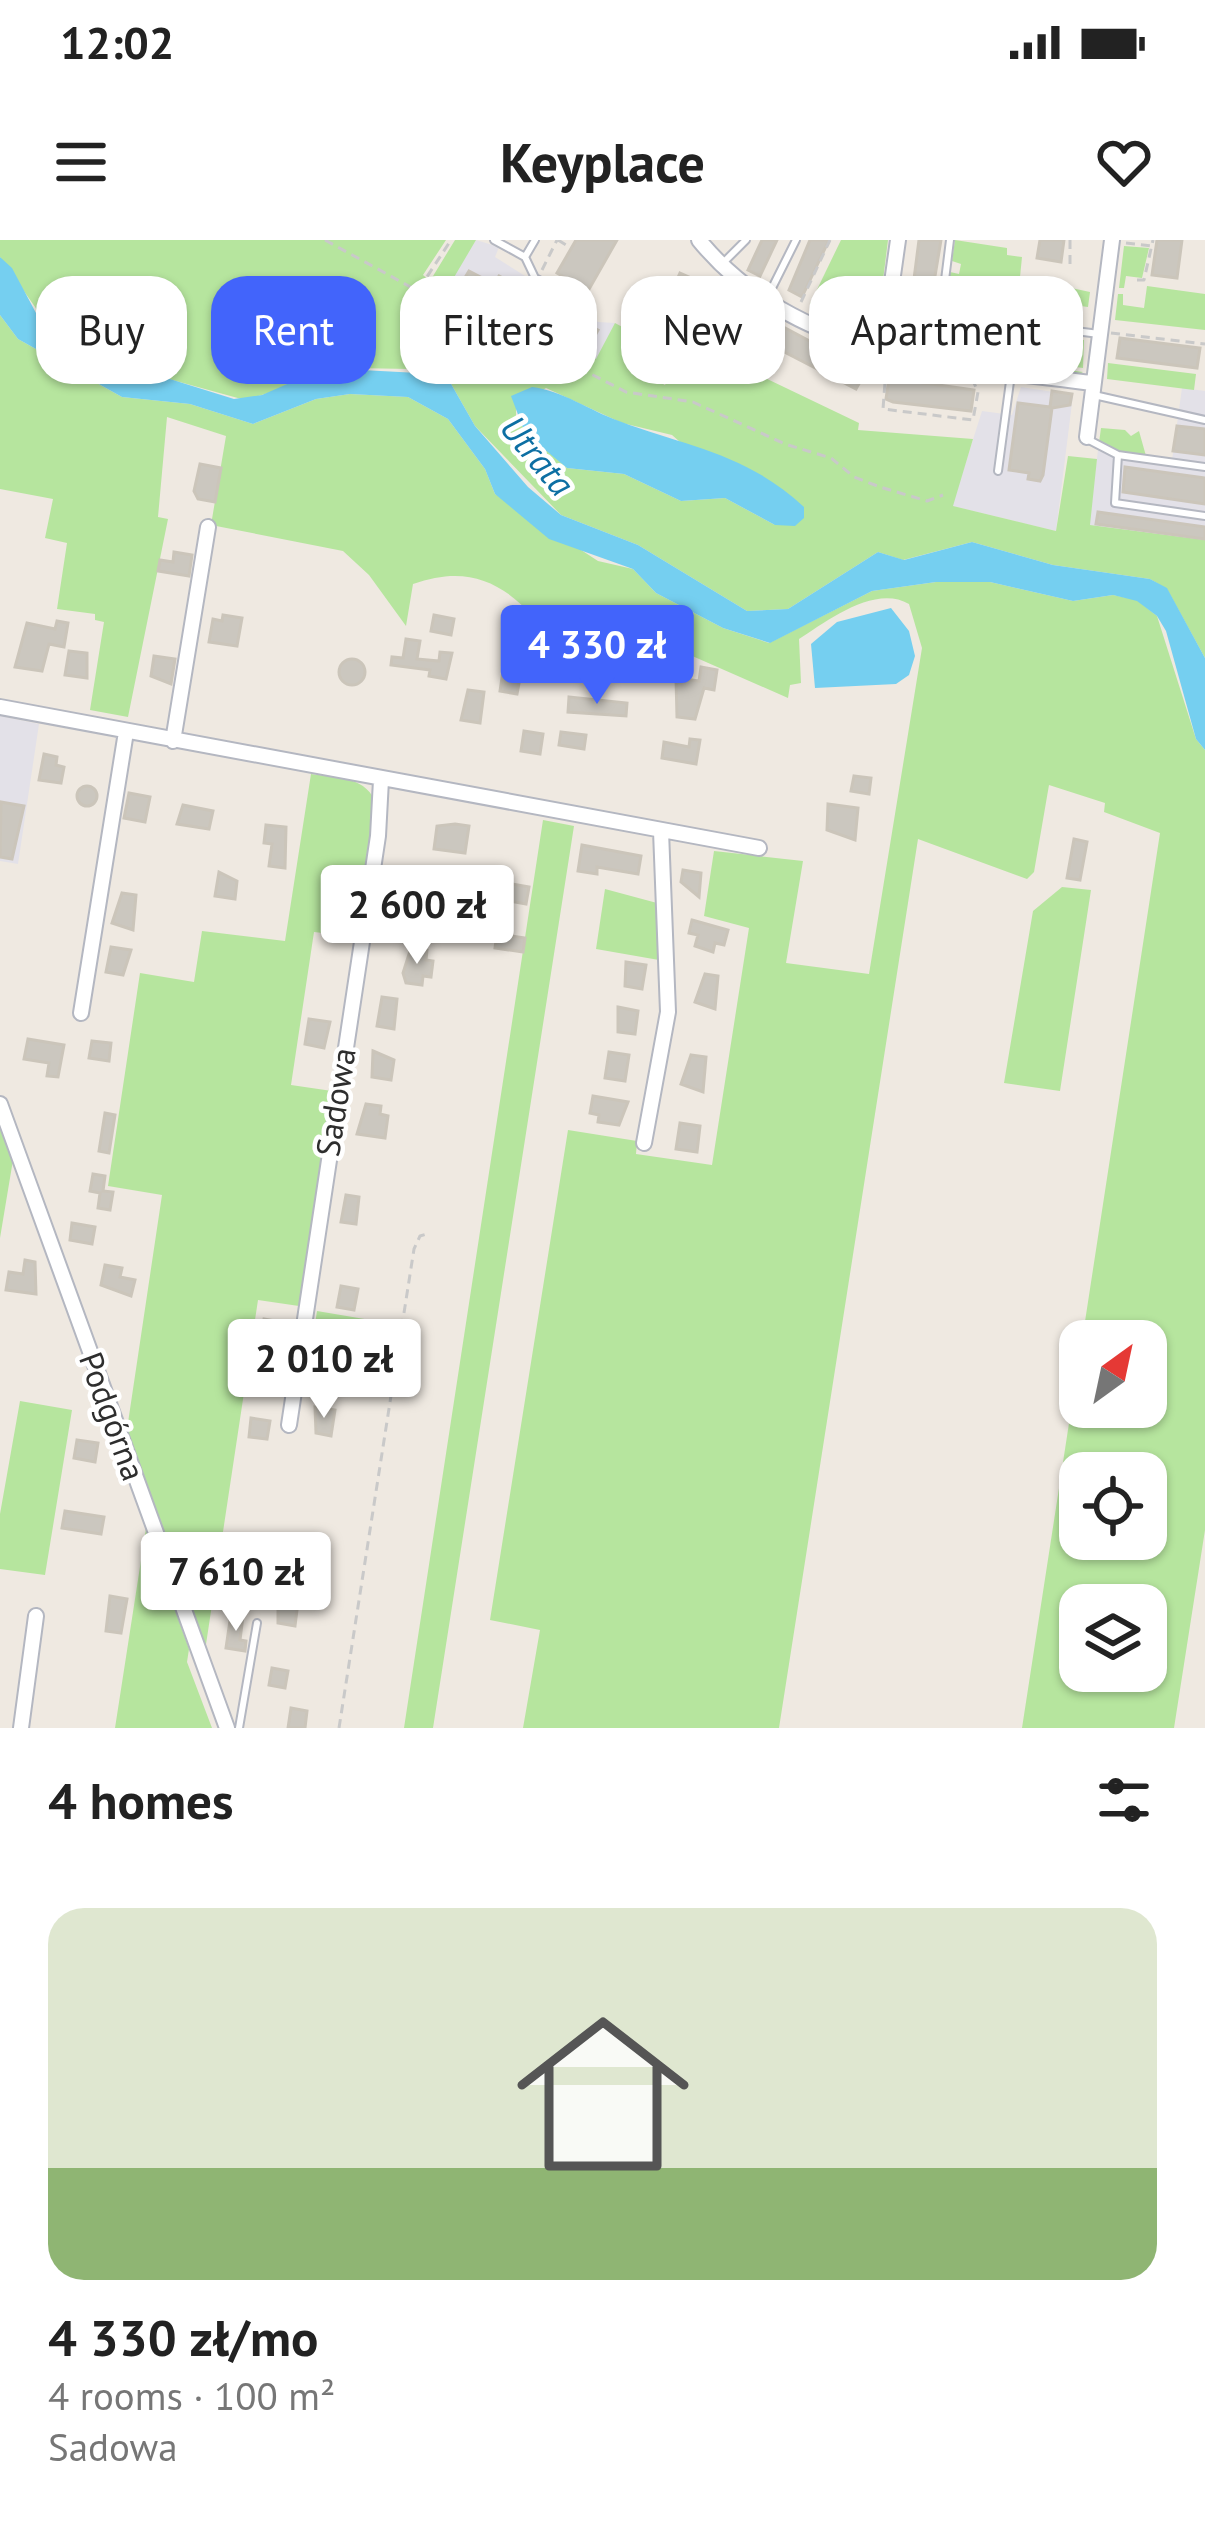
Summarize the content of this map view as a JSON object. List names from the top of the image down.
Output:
{
  "streets": {
    "street": ["Sadowa", "Podgórna"]
  },
  "water": ["Utrata"],
  "north": "top right",
  "page": {
    "status": "12:02",
    "header": "Keyplace",
    "chip": [
      "Buy",
      "Rent",
      "Filters",
      "New",
      "Apartment"
    ],
    "price": [
      "4 330 zł",
      "2 600 zł",
      "2 010 zł",
      "7 610 zł"
    ],
    "heading": "4 homes",
    "list": [
      {
        "name": "4 330 zł/mo",
        "note": "4 rooms · 100 m² · Sadowa"
      }
    ]
  }
}
